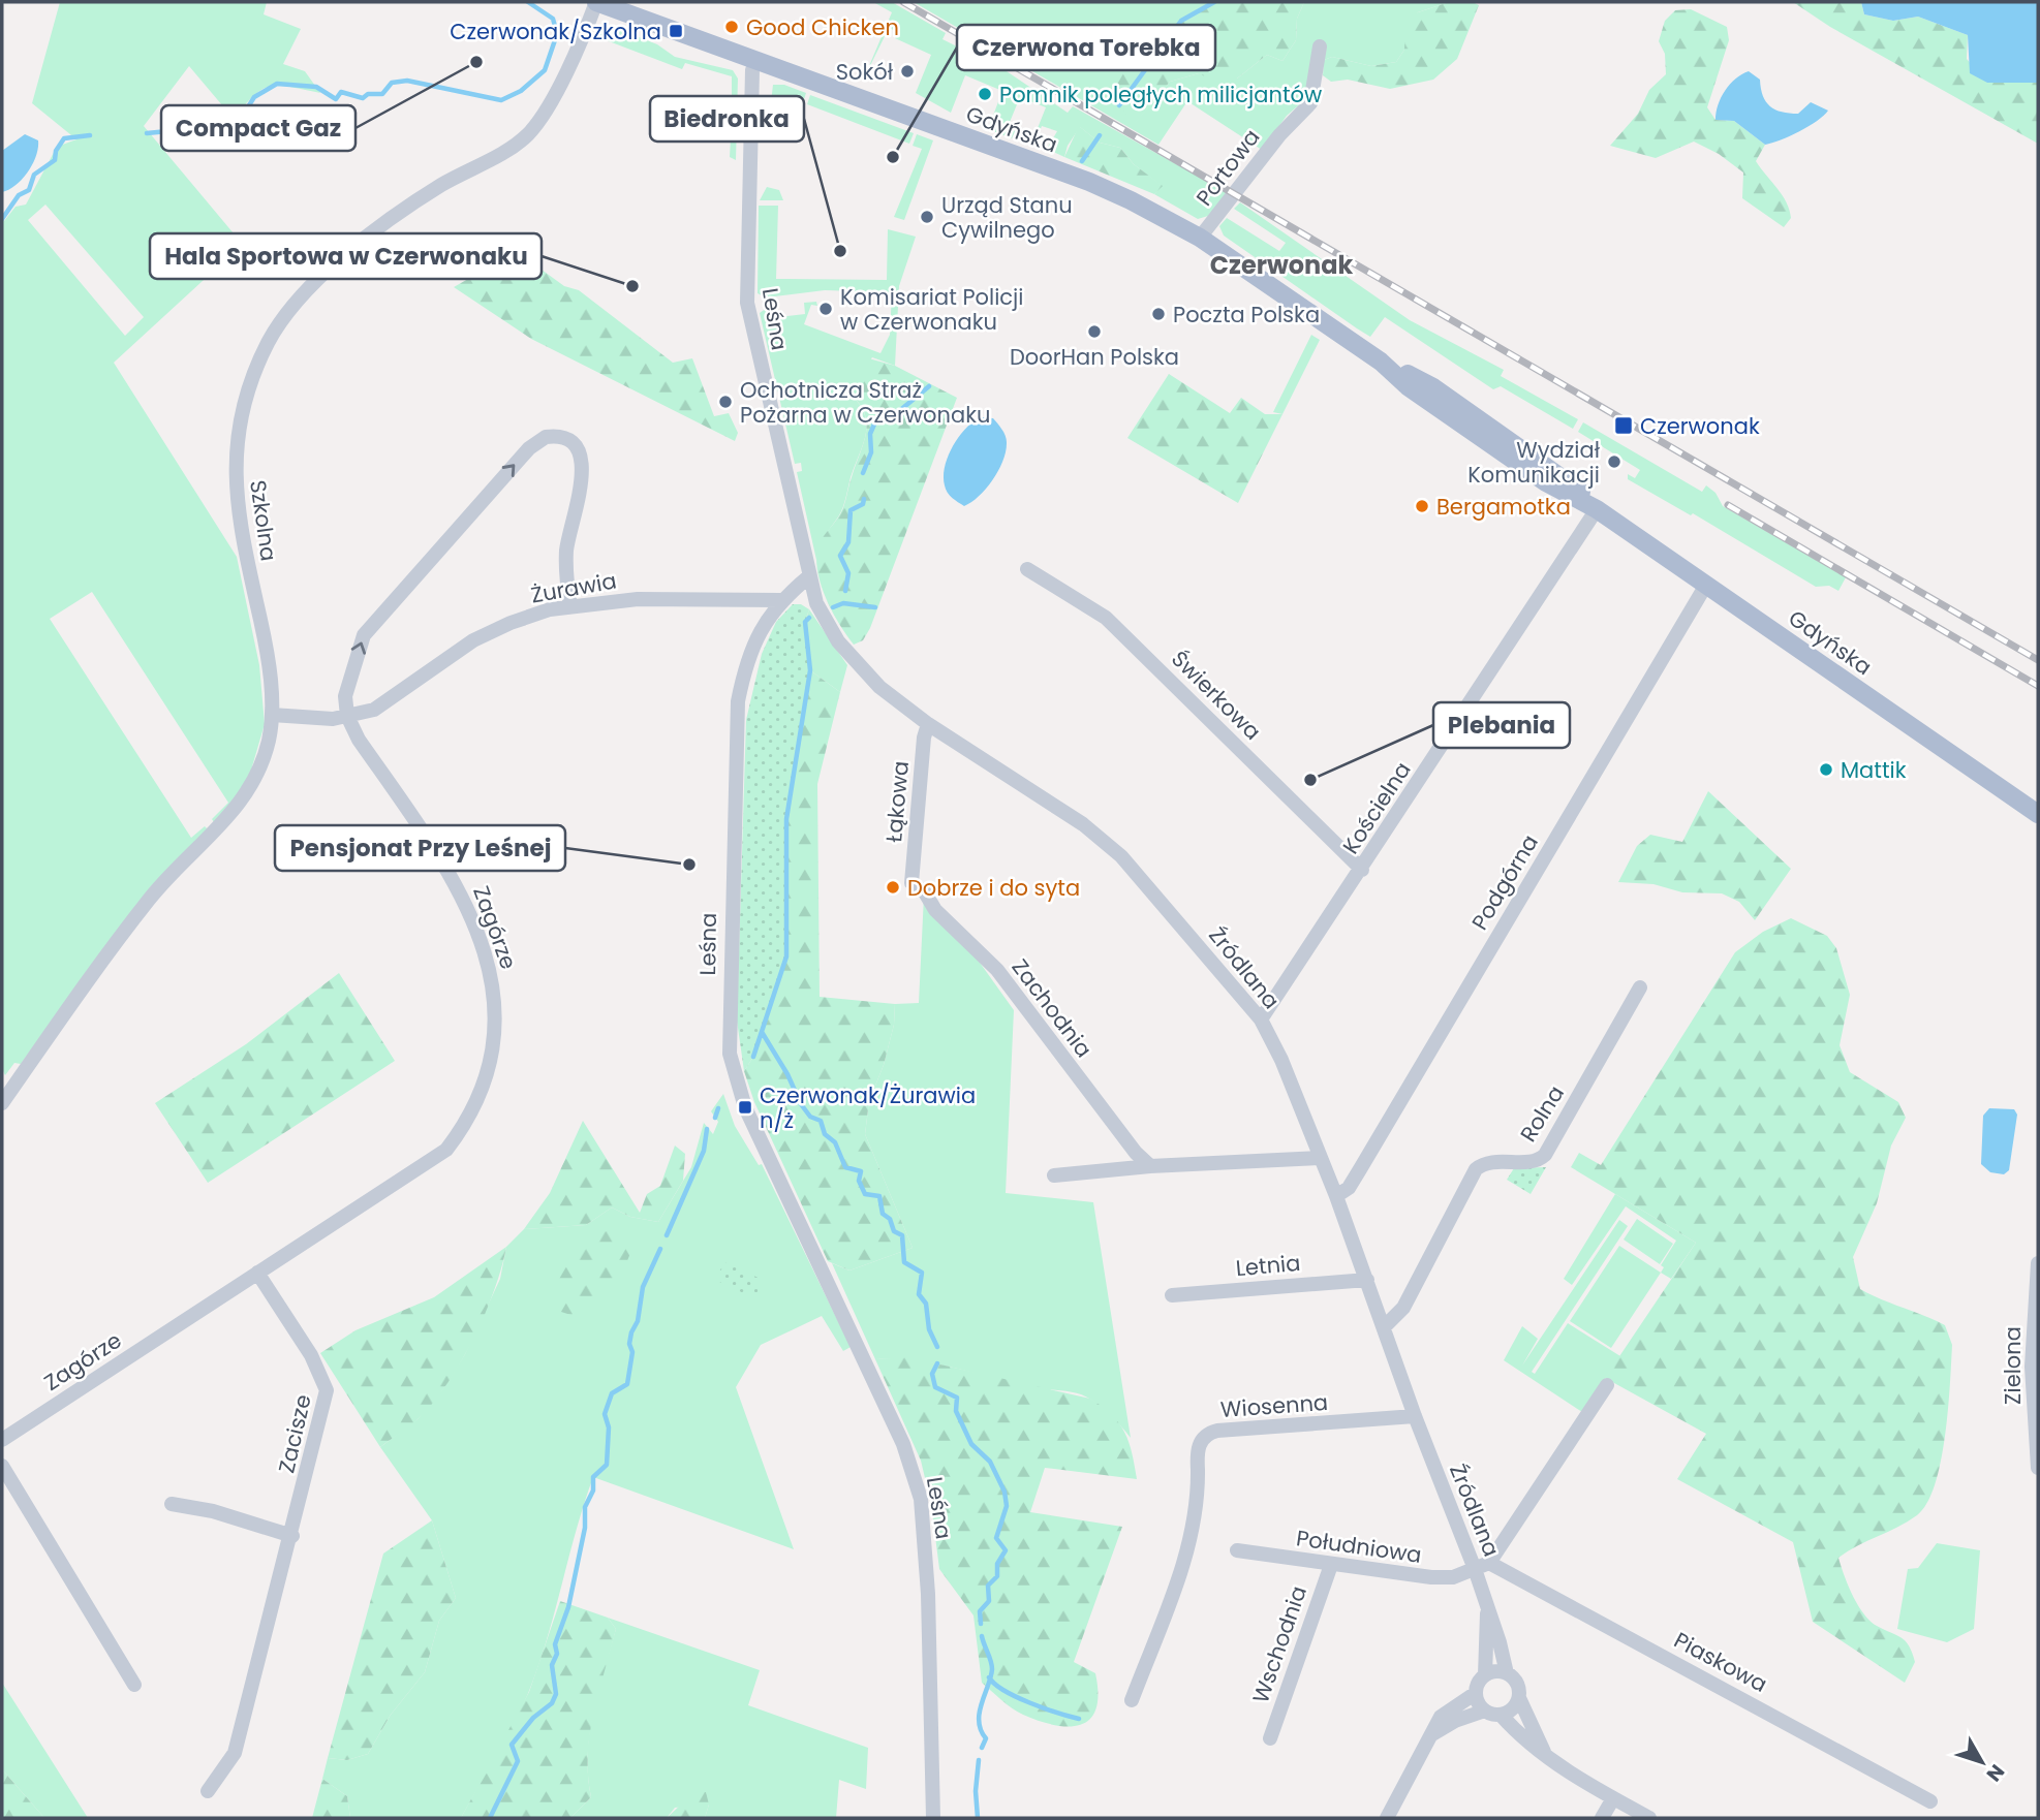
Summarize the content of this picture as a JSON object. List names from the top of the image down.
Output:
{
  "streets": {
    "main road": ["Gdyńska"],
    "street": [
      "Portowa",
      "Leśna",
      "Szkolna",
      "Żurawia",
      "Świerkowa",
      "Łąkowa",
      "Kościelna",
      "Podgórna",
      "Zagórze",
      "Źródlana",
      "Zachodnia",
      "Rolna",
      "Letnia",
      "Zielona",
      "Wiosenna",
      "Zacisze",
      "Południowa",
      "Wschodnia",
      "Piaskowa"
    ]
  },
  "crossings": [
    ["Gdyńska", "Portowa"],
    ["Gdyńska", "Leśna"],
    ["Gdyńska", "Szkolna"],
    ["Gdyńska", "Kościelna"],
    ["Gdyńska", "Podgórna"],
    ["Leśna", "Żurawia"],
    ["Leśna", "Źródlana"],
    ["Szkolna", "Żurawia"],
    ["Żurawia", "Zagórze"],
    ["Świerkowa", "Kościelna"],
    ["Łąkowa", "Źródlana"],
    ["Łąkowa", "Zachodnia"],
    ["Kościelna", "Źródlana"],
    ["Podgórna", "Źródlana"],
    ["Zagórze", "Zacisze"],
    ["Źródlana", "Rolna"],
    ["Źródlana", "Letnia"],
    ["Źródlana", "Wiosenna"],
    ["Źródlana", "Południowa"],
    ["Źródlana", "Piaskowa"],
    ["Południowa", "Wschodnia"],
    ["Południowa", "Piaskowa"]
  ],
  "districts": ["Czerwonak"],
  "places": {
    "other": [
      "Good Chicken",
      "Compact Gaz",
      "Sokół",
      "Pomnik poległych milicjantów",
      "Czerwona Torebka",
      "Urząd Stanu Cywilnego",
      "Biedronka",
      "Hala Sportowa w Czerwonaku",
      "Komisariat Policji w Czerwonaku",
      "Poczta Polska",
      "DoorHan Polska",
      "Ochotnicza Straż Pożarna w Czerwonaku",
      "Wydział Komunikacji",
      "Bergamotka",
      "Mattik",
      "Plebania",
      "Pensjonat Przy Leśnej",
      "Dobrze i do syta"
    ],
    "transit": ["Czerwonak/Szkolna", "Czerwonak", "Czerwonak/Żurawia n/ż"]
  },
  "north": "bottom right"
}
